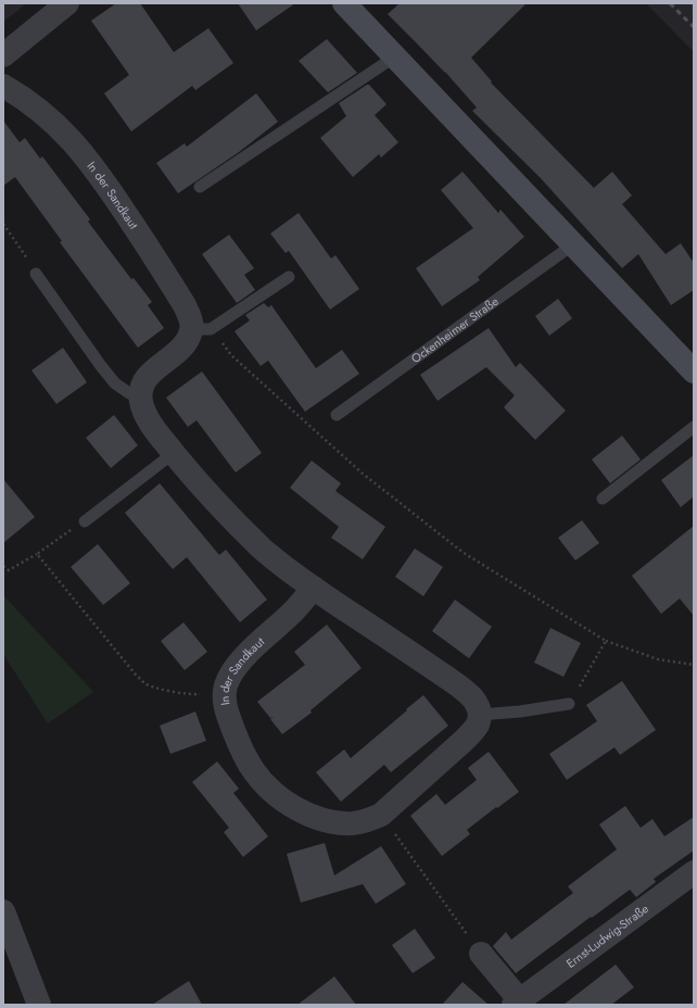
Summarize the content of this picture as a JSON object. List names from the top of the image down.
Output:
{
  "streets": {
    "street": ["In der Sandkaut", "Ernst-Ludwig-Straße"],
    "lane": ["Ockenheimer Straße"]
  }
}
